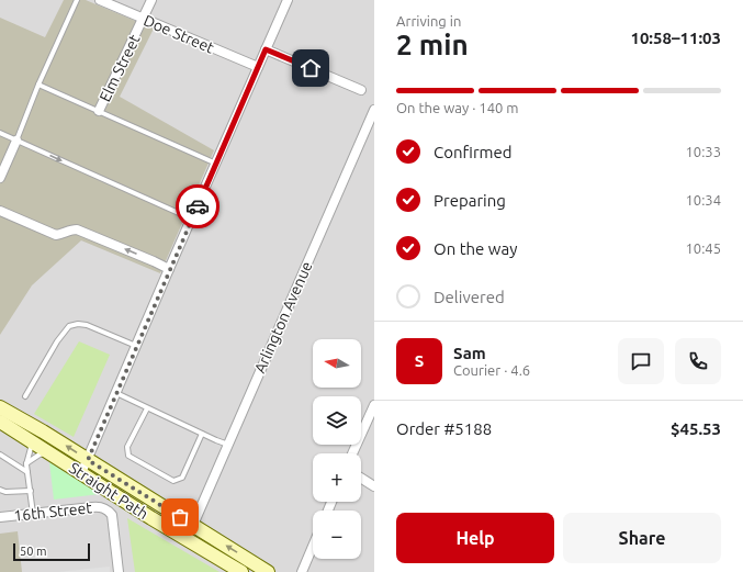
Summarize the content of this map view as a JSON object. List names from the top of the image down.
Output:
{
  "streets": {
    "main road": ["Straight Path"],
    "street": [
      "Doe Street",
      "Elm Street",
      "Arlington Avenue",
      "16th Street"
    ]
  },
  "crossings": [
    ["Doe Street", "Elm Street"],
    ["Arlington Avenue", "Straight Path"]
  ],
  "scale_bar": "50 m",
  "north": "left",
  "page": {
    "heading": ["2 min", "Arriving in", "10:58–11:03"],
    "panel": [
      "Sam",
      "Courier · 4.6",
      "Order #5188",
      "$45.53"
    ],
    "bar": "On the way · 140 m",
    "list": [
      ["Confirmed", "10:33"],
      ["Preparing", "10:34"],
      ["On the way", "10:45"],
      "Delivered"
    ],
    "round": "S",
    "map_buttons": ["+", "−"],
    "buttons": ["Help", "Share"],
    "scale": "50 m"
  }
}
